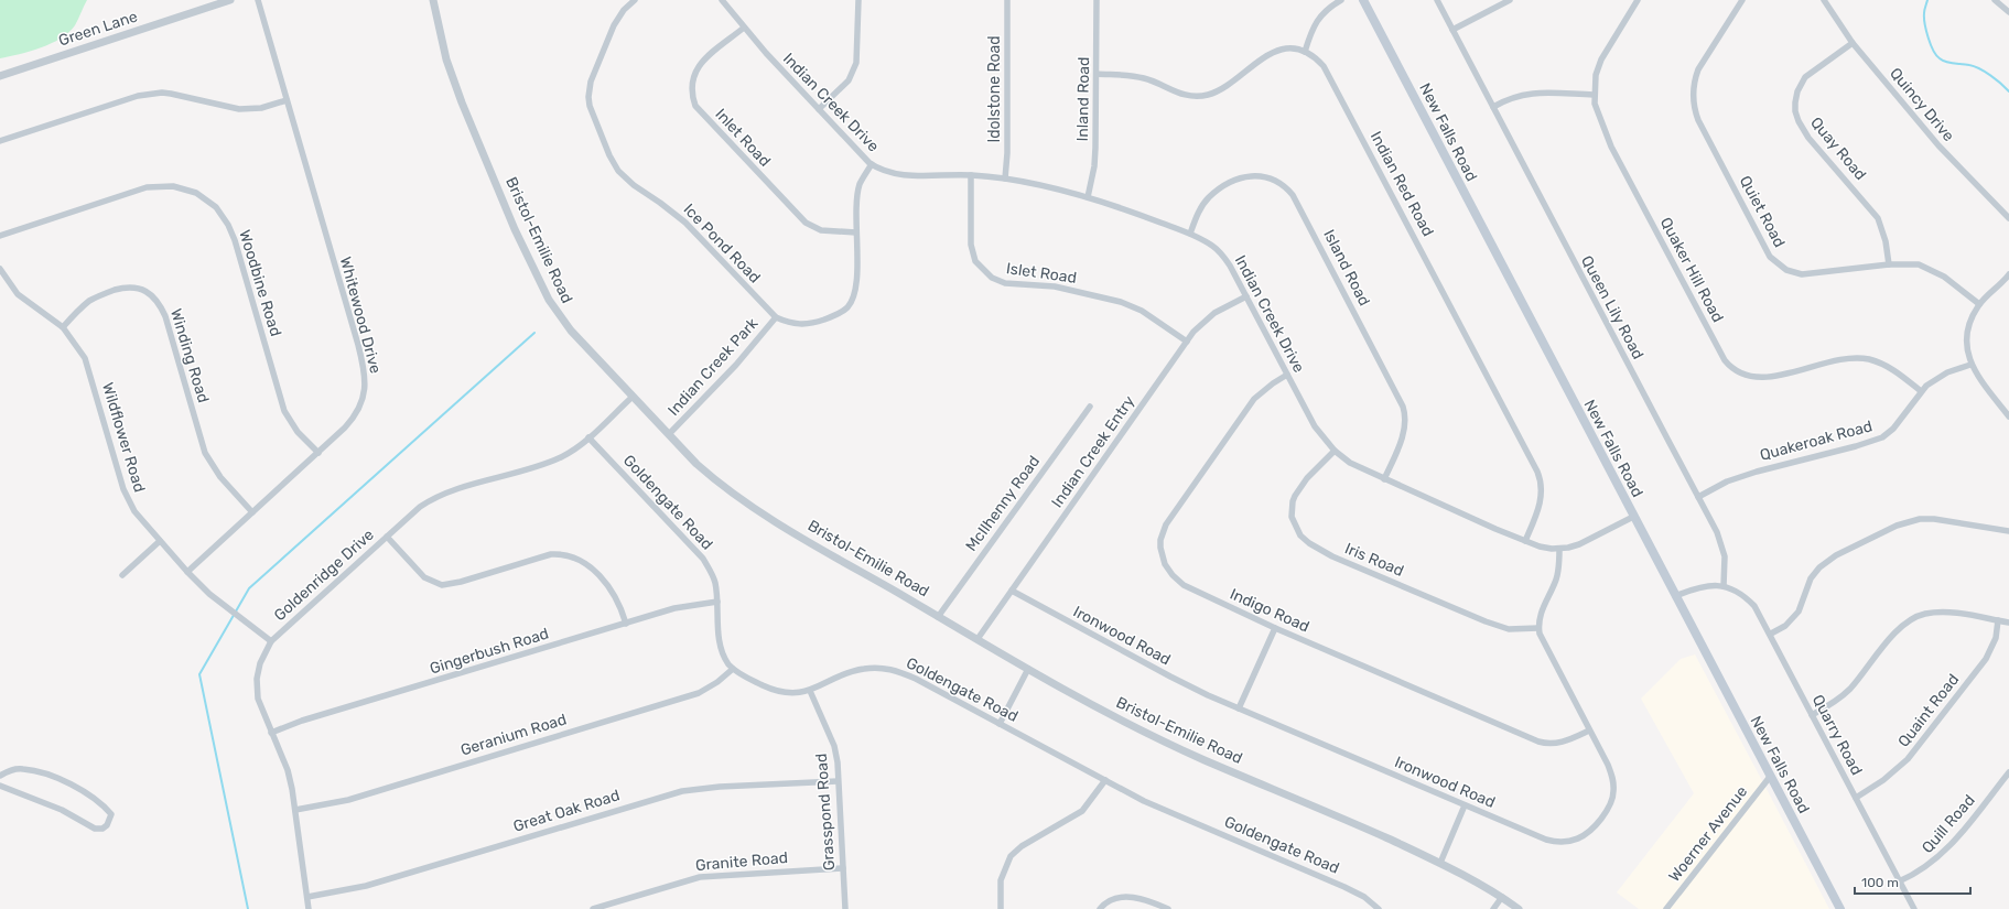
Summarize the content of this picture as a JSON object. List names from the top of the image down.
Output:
{
  "streets": {
    "main road": ["New Falls Road"],
    "street": [
      "Green Lane",
      "Idolstone Road",
      "Inland Road",
      "Indian Creek Drive",
      "Quincy Drive",
      "Inlet Road",
      "Quay Road",
      "Indian Red Road",
      "Quiet Road",
      "Bristol-Emilie Road",
      "Ice Pond Road",
      "Island Road",
      "Quaker Hill Road",
      "Islet Road",
      "Woodbine Road",
      "Queen Lily Road",
      "Whitewood Drive",
      "Winding Road",
      "Indian Creek Park",
      "Wildflower Road",
      "Quakeroak Road",
      "Indian Creek Entry",
      "Goldengate Road",
      "McIlhenny Road",
      "Iris Road",
      "Goldenridge Drive",
      "Indigo Road",
      "Ironwood Road",
      "Gingerbush Road",
      "Quaint Road",
      "Geranium Road",
      "Quarry Road",
      "Great Oak Road",
      "Grasspond Road",
      "Quill Road",
      "Woerner Avenue",
      "Granite Road"
    ]
  },
  "crossings": [
    ["Idolstone Road", "Indian Creek Drive"],
    ["Inland Road", "Indian Creek Drive"],
    ["Indian Creek Drive", "New Falls Road"],
    ["Indian Creek Drive", "Inlet Road"],
    ["Indian Creek Drive", "Indian Red Road"],
    ["Indian Creek Drive", "Ice Pond Road"],
    ["Indian Creek Drive", "Island Road"],
    ["Indian Creek Drive", "Islet Road"],
    ["Indian Creek Drive", "Indian Creek Entry"],
    ["Indian Creek Drive", "Iris Road"],
    ["Indian Creek Drive", "Indigo Road"],
    ["Quincy Drive", "Quay Road"],
    ["New Falls Road", "Woerner Avenue"],
    ["Inlet Road", "Ice Pond Road"],
    ["Quay Road", "Quiet Road"],
    ["Bristol-Emilie Road", "Indian Creek Park"],
    ["Bristol-Emilie Road", "Indian Creek Entry"],
    ["Bristol-Emilie Road", "McIlhenny Road"],
    ["Bristol-Emilie Road", "Goldenridge Drive"],
    ["Ice Pond Road", "Indian Creek Park"],
    ["Quaker Hill Road", "Quakeroak Road"],
    ["Islet Road", "Indian Creek Entry"],
    ["Woodbine Road", "Whitewood Drive"],
    ["Queen Lily Road", "Quakeroak Road"],
    ["Queen Lily Road", "Quarry Road"],
    ["Whitewood Drive", "Winding Road"],
    ["Whitewood Drive", "Wildflower Road"],
    ["Winding Road", "Wildflower Road"],
    ["Wildflower Road", "Goldenridge Drive"],
    ["Indian Creek Entry", "Ironwood Road"],
    ["Goldengate Road", "Goldenridge Drive"],
    ["Goldengate Road", "Gingerbush Road"],
    ["Goldengate Road", "Geranium Road"],
    ["Goldengate Road", "Grasspond Road"],
    ["Iris Road", "Ironwood Road"],
    ["Goldenridge Drive", "Gingerbush Road"],
    ["Goldenridge Drive", "Geranium Road"],
    ["Goldenridge Drive", "Great Oak Road"],
    ["Indigo Road", "Ironwood Road"],
    ["Quaint Road", "Quarry Road"],
    ["Quarry Road", "Quill Road"],
    ["Great Oak Road", "Grasspond Road"],
    ["Grasspond Road", "Granite Road"]
  ],
  "scale_bar": "100 m"
}
